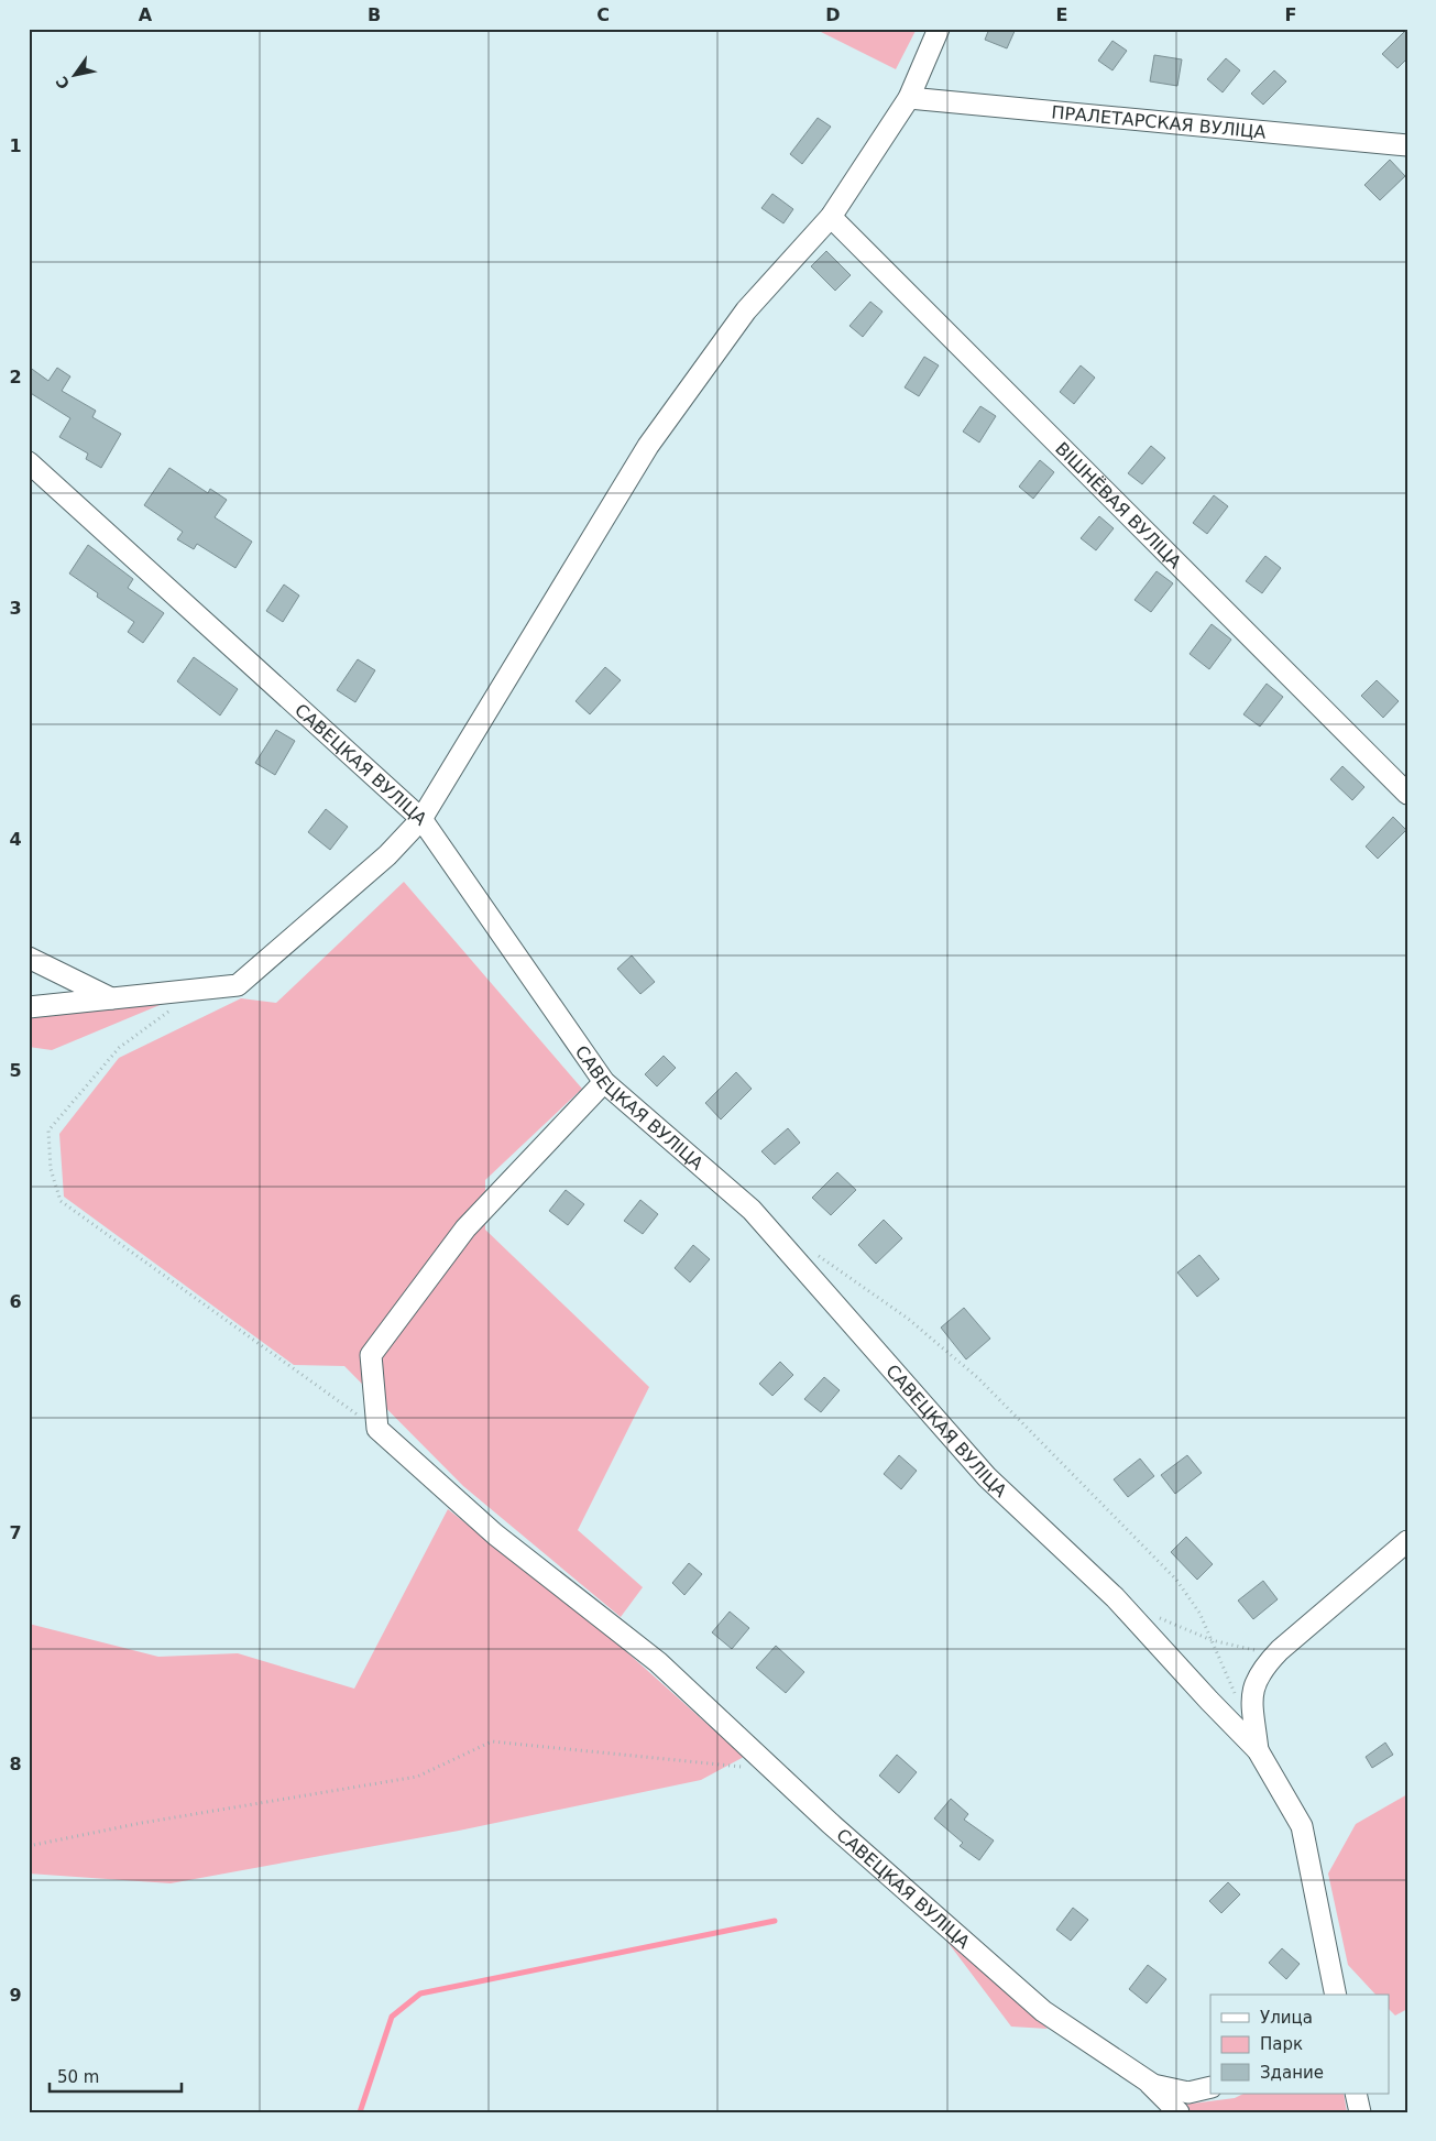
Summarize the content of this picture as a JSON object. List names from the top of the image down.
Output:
{
  "streets": {
    "street": ["ПРАЛЕТАРСКАЯ ВУЛІЦА", "ВІШНЁВАЯ ВУЛІЦА", "САВЕЦКАЯ ВУЛІЦА"]
  },
  "legend": ["Улица", "Парк", "Здание"],
  "scale_bar": "50 m",
  "north": "bottom left",
  "grid": {
    "columns": [
      "A",
      "B",
      "C",
      "D",
      "E",
      "F"
    ],
    "rows": [
      "1",
      "2",
      "3",
      "4",
      "5",
      "6",
      "7",
      "8",
      "9"
    ]
  }
}
